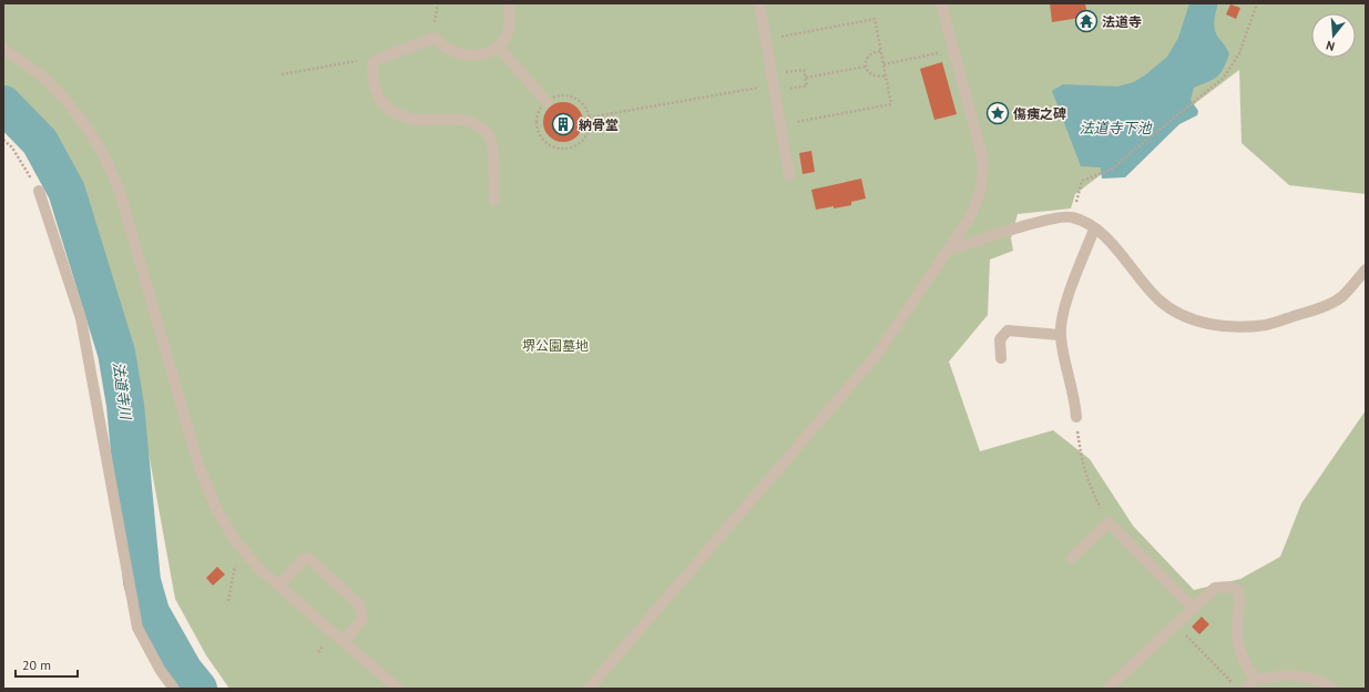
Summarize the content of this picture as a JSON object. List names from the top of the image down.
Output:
{
  "water": ["法道寺下池", "法道寺川"],
  "parks": ["堺公園墓地"],
  "places": {
    "temple": ["法道寺"],
    "place": ["傷痍之碑"],
    "building": ["納骨堂"]
  },
  "scale_bar": "20 m",
  "north": "bottom"
}
